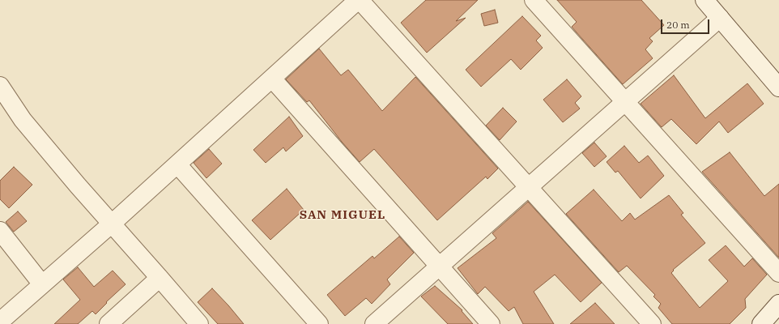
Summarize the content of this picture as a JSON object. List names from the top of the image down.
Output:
{
  "districts": ["SAN MIGUEL"],
  "scale_bar": "20 m"
}
